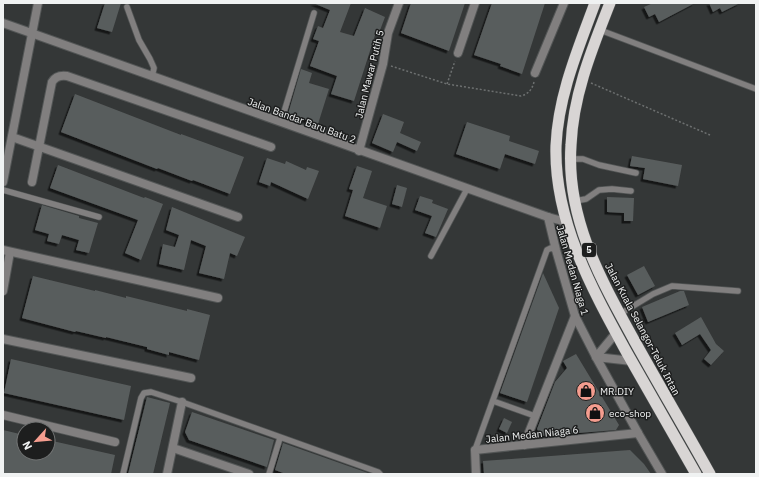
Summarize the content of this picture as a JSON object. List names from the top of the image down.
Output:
{
  "streets": {
    "highway": ["5", "Jalan Kuala Selangor-Teluk Intan"],
    "street": [
      "Jalan Mawar Putih 5",
      "Jalan Bandar Baru Batu 2",
      "Jalan Medan Niaga 1",
      "Jalan Medan Niaga 6"
    ]
  },
  "crossings": [
    ["Jalan Mawar Putih 5", "Jalan Bandar Baru Batu 2"],
    ["Jalan Bandar Baru Batu 2", "5"],
    ["Jalan Bandar Baru Batu 2", "Jalan Medan Niaga 1"],
    ["Jalan Medan Niaga 1", "Jalan Medan Niaga 6"]
  ],
  "places": {
    "shop": ["MR.DIY", "eco-shop"]
  },
  "north": "bottom left"
}
